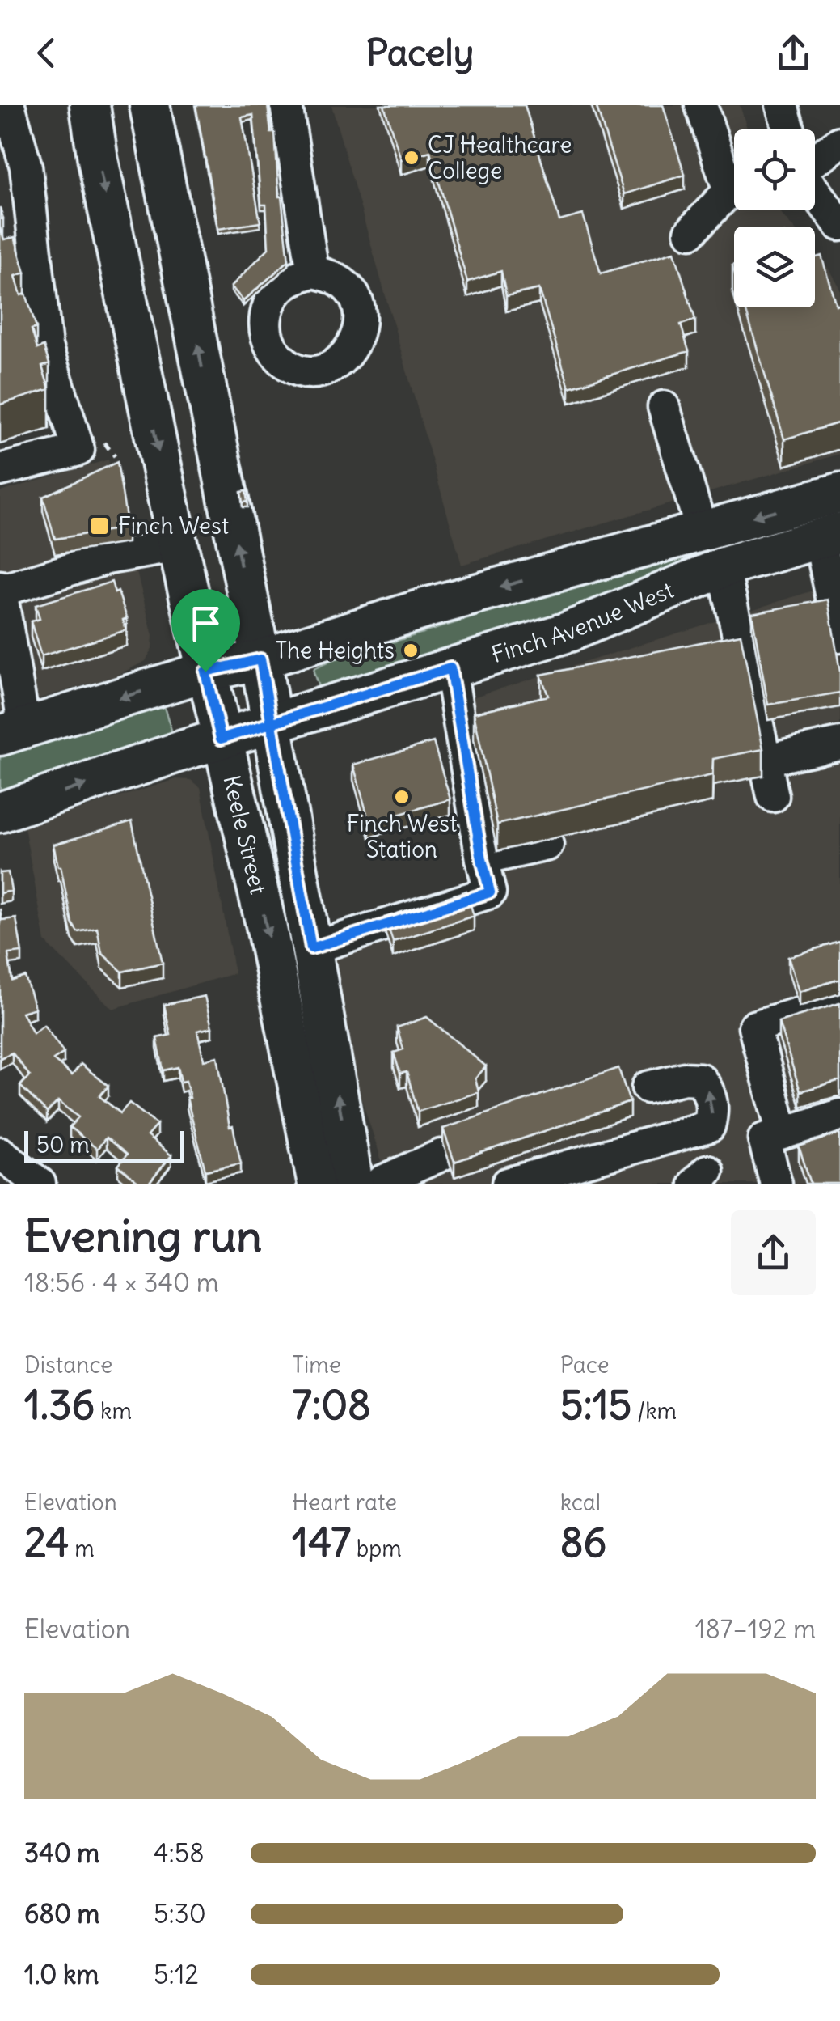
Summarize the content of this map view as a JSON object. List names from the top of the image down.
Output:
{
  "streets": {
    "main road": ["Finch Avenue West", "Keele Street"]
  },
  "crossings": [
    ["Finch Avenue West", "Keele Street"]
  ],
  "places": {
    "other": ["CJ Healthcare College", "The Heights", "Finch West Station"],
    "transit": ["Finch West"]
  },
  "scale_bar": "50 m",
  "page": {
    "header": "Pacely",
    "scale": "50 m",
    "heading": ["Evening run", "18:56 · 4 × 340 m"],
    "stats": [
      ["Distance", "1.36 km"],
      ["Time", "7:08"],
      ["Pace", "5:15 /km"],
      ["Elevation", "24 m"],
      ["Heart rate", "147 bpm"],
      ["kcal", "86"]
    ],
    "chart": ["Elevation", "187–192 m"],
    "list": [
      {
        "name": "340 m",
        "note": "4:58"
      },
      {
        "name": "680 m",
        "note": "5:30"
      },
      {
        "name": "1.0 km",
        "note": "5:12"
      }
    ]
  }
}
